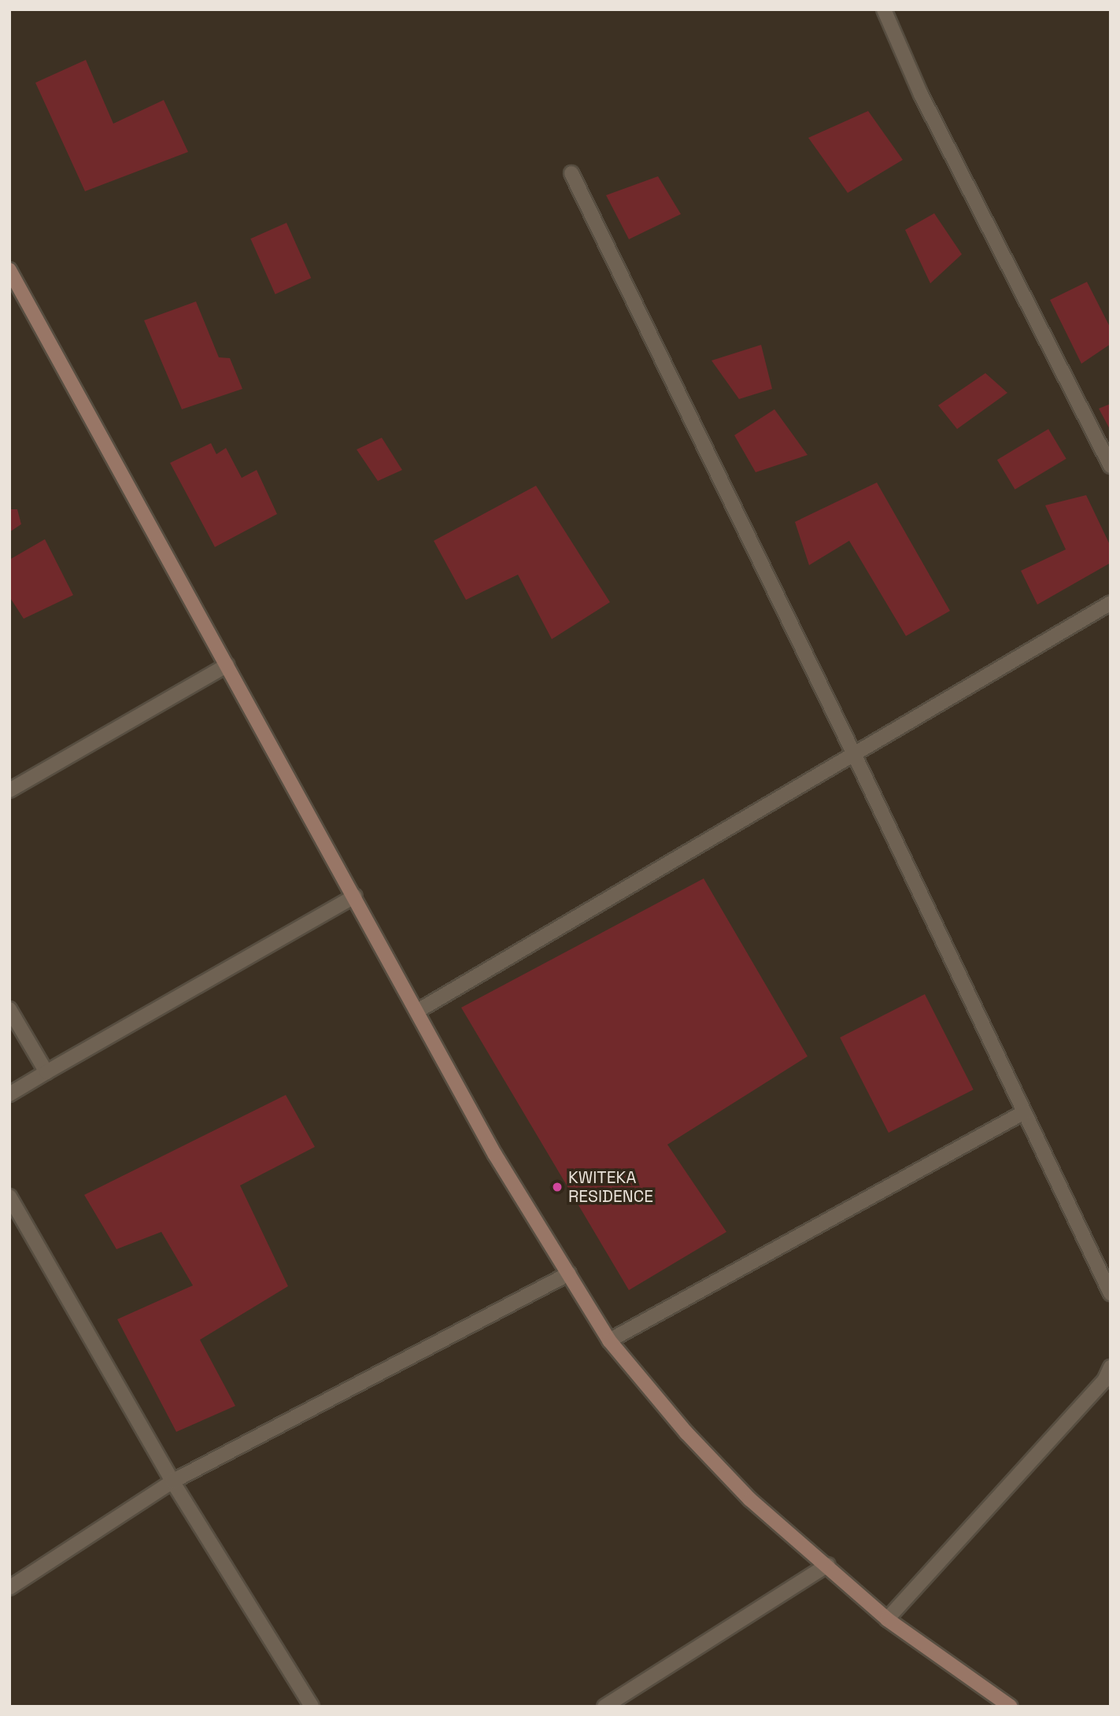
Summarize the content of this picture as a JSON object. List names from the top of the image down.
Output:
{
  "places": ["KWITEKA RESIDENCE"]
}
